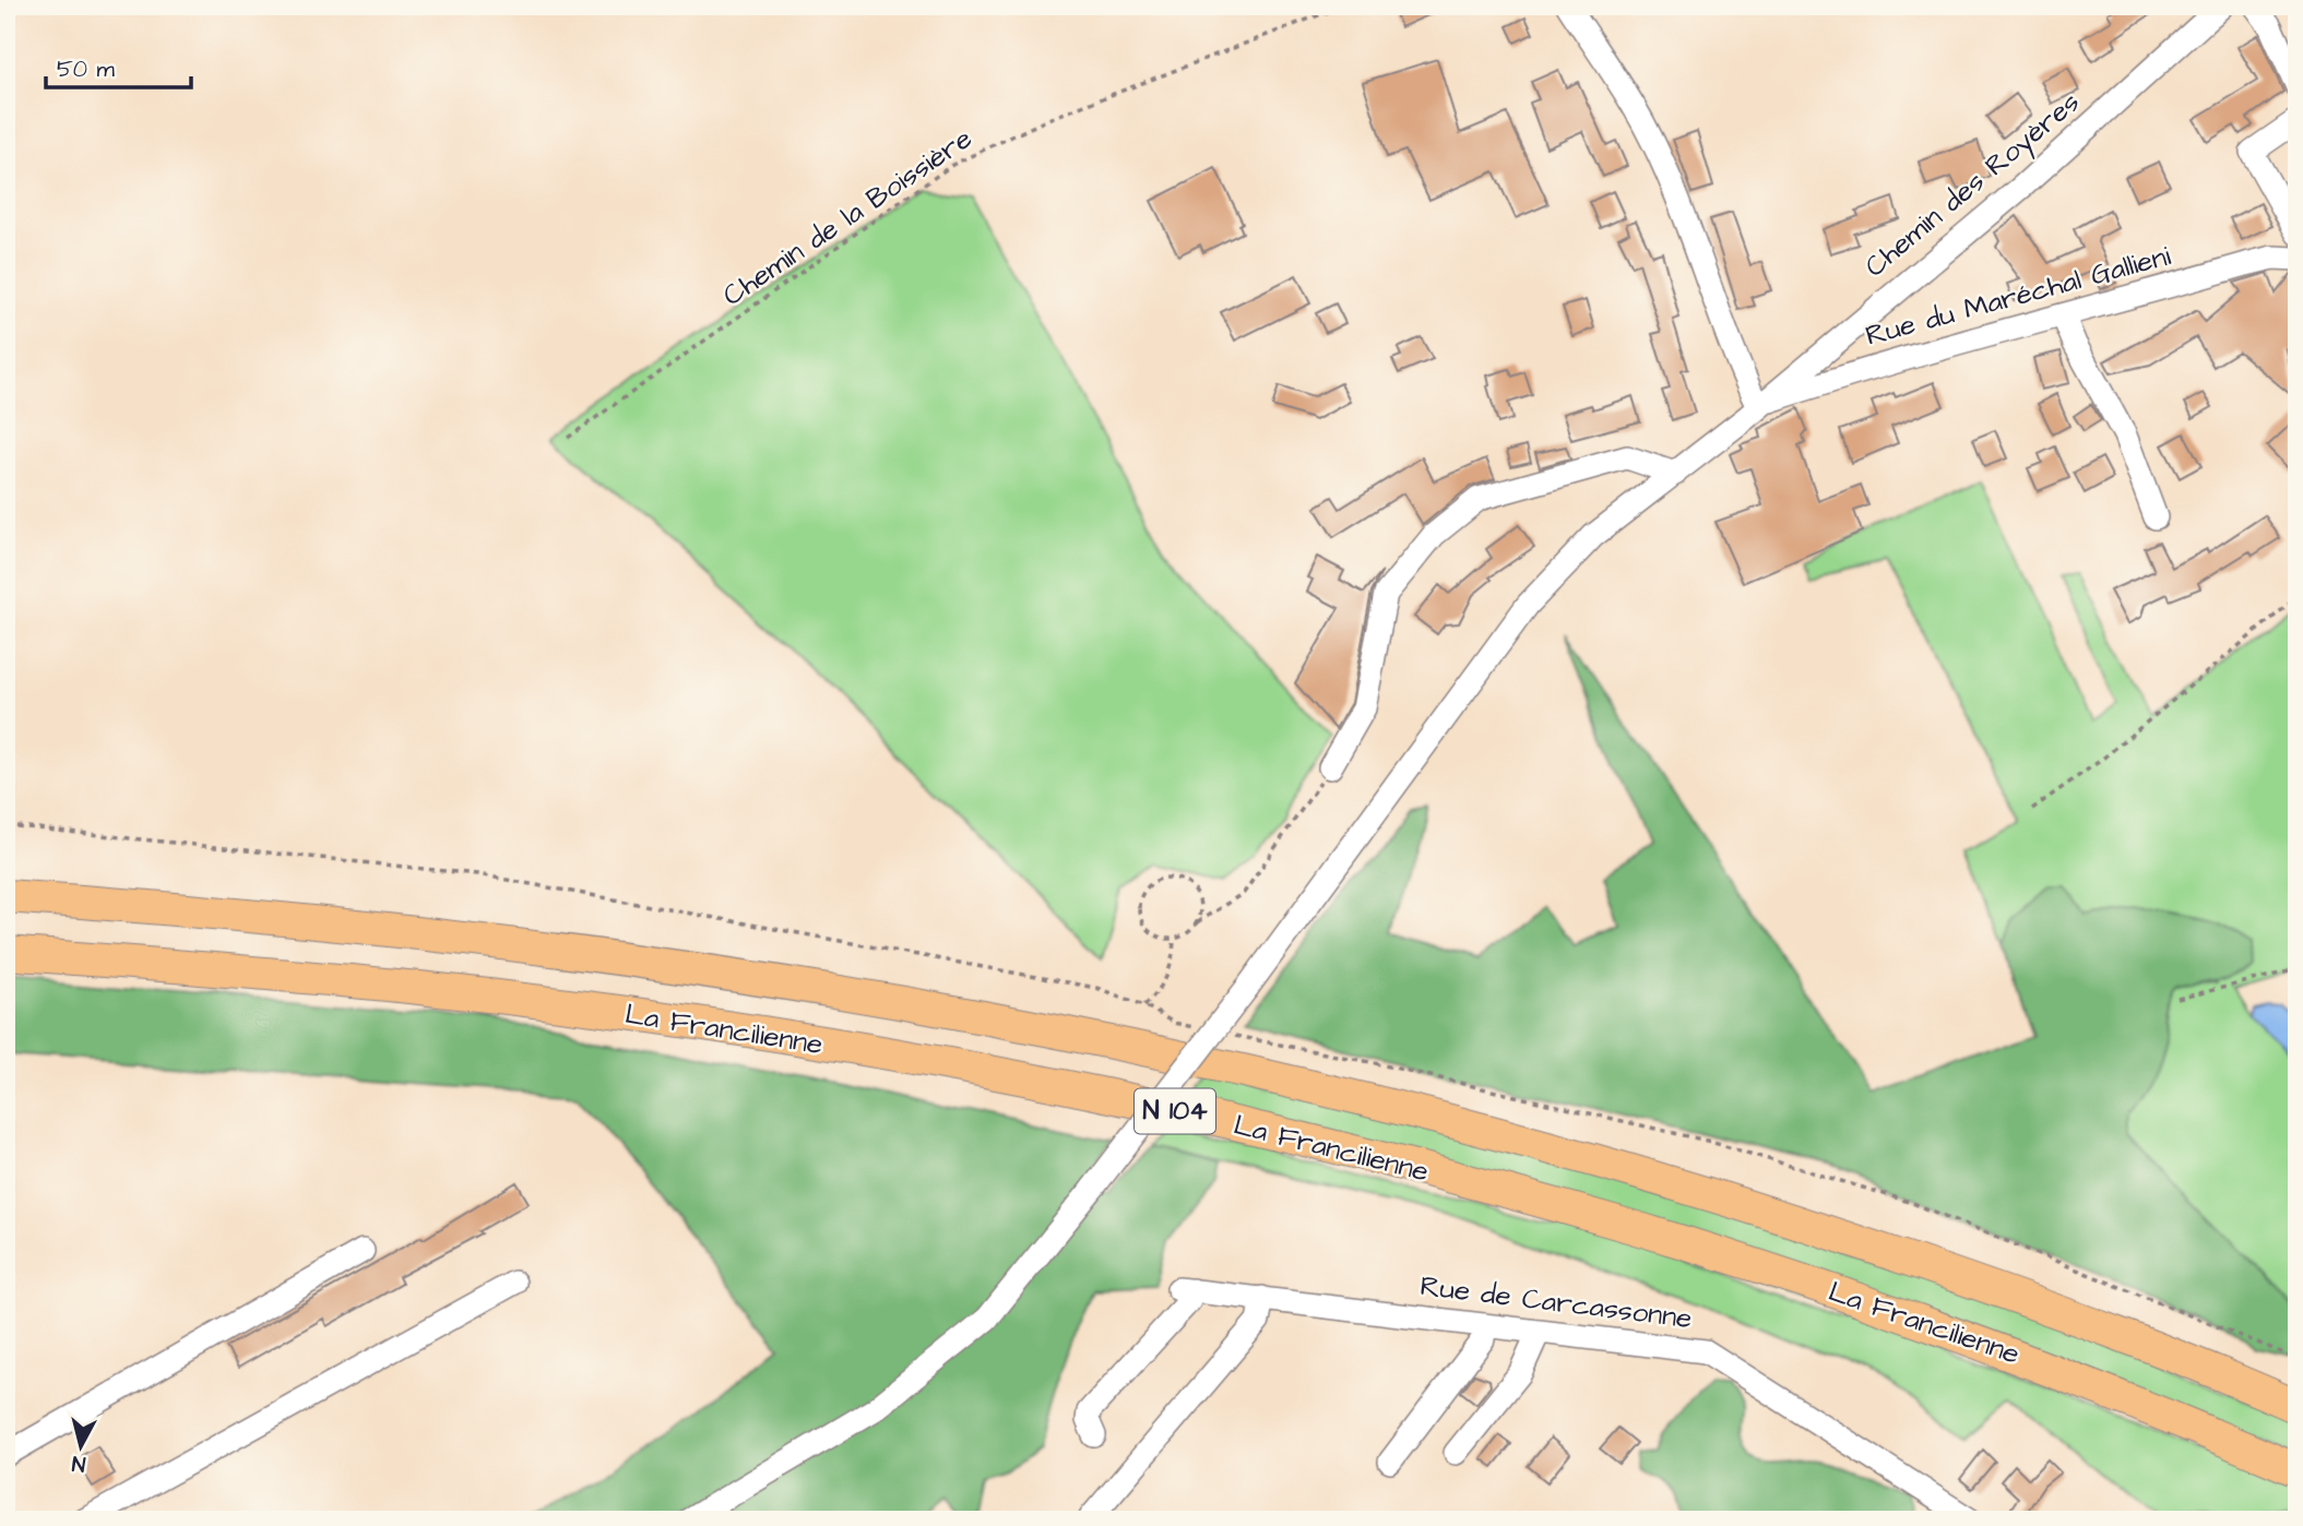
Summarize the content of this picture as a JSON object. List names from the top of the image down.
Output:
{
  "streets": {
    "highway": ["La Francilienne", "N 104"],
    "street": ["Chemin des Royères", "Rue du Maréchal Gallieni", "Rue de Carcassonne"],
    "path": ["Chemin de la Boissière"]
  },
  "crossings": [
    ["Chemin des Royères", "Rue du Maréchal Gallieni"]
  ],
  "scale_bar": "50 m",
  "north": "bottom"
}
